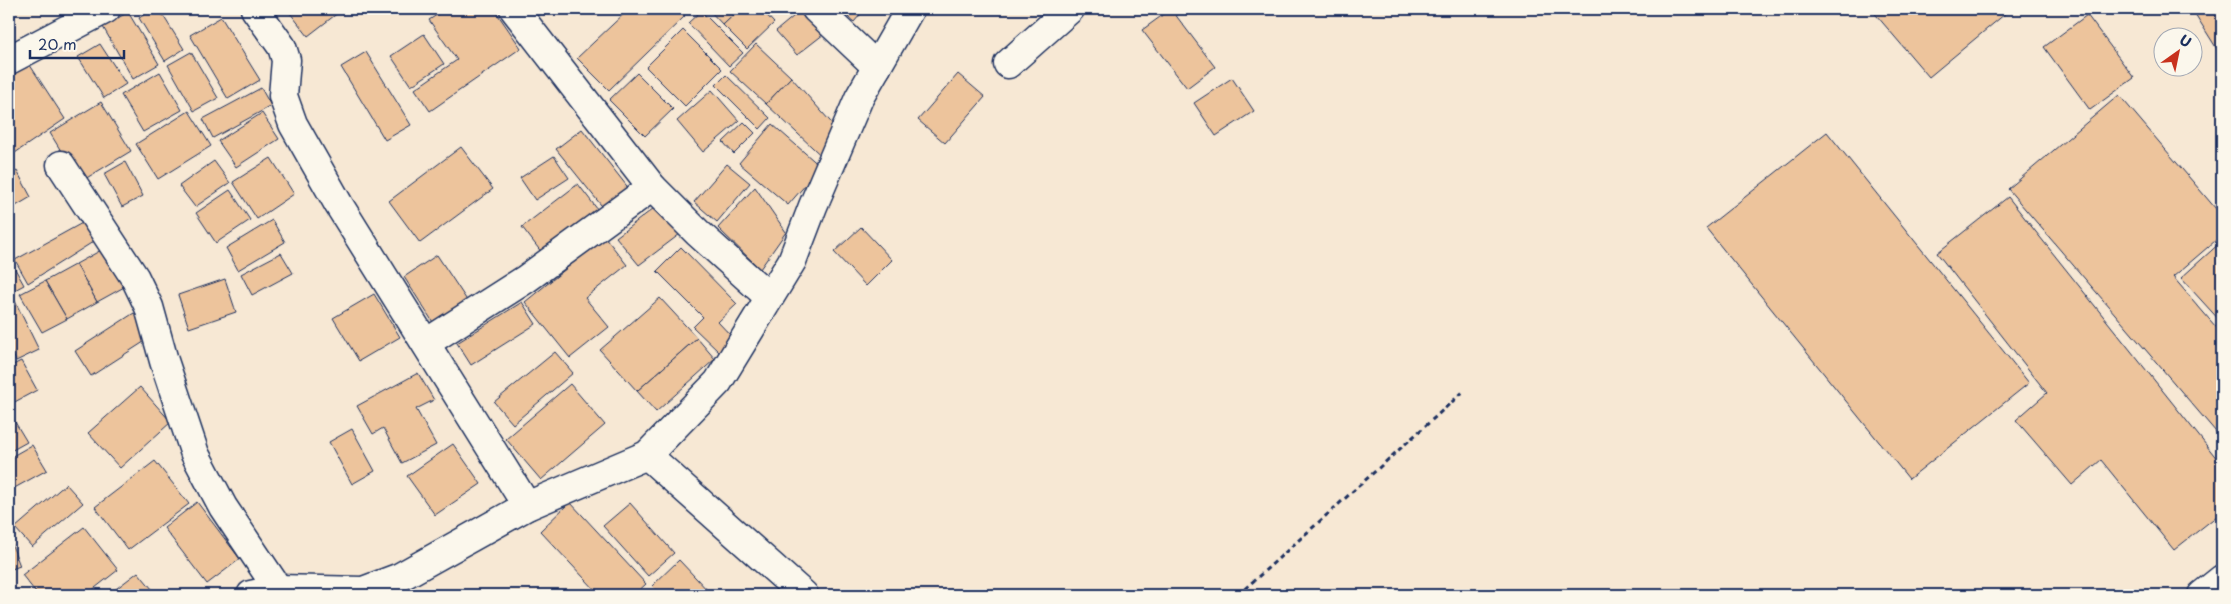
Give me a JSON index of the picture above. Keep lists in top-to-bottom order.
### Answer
{
  "scale_bar": "20 m",
  "north": "top right"
}
